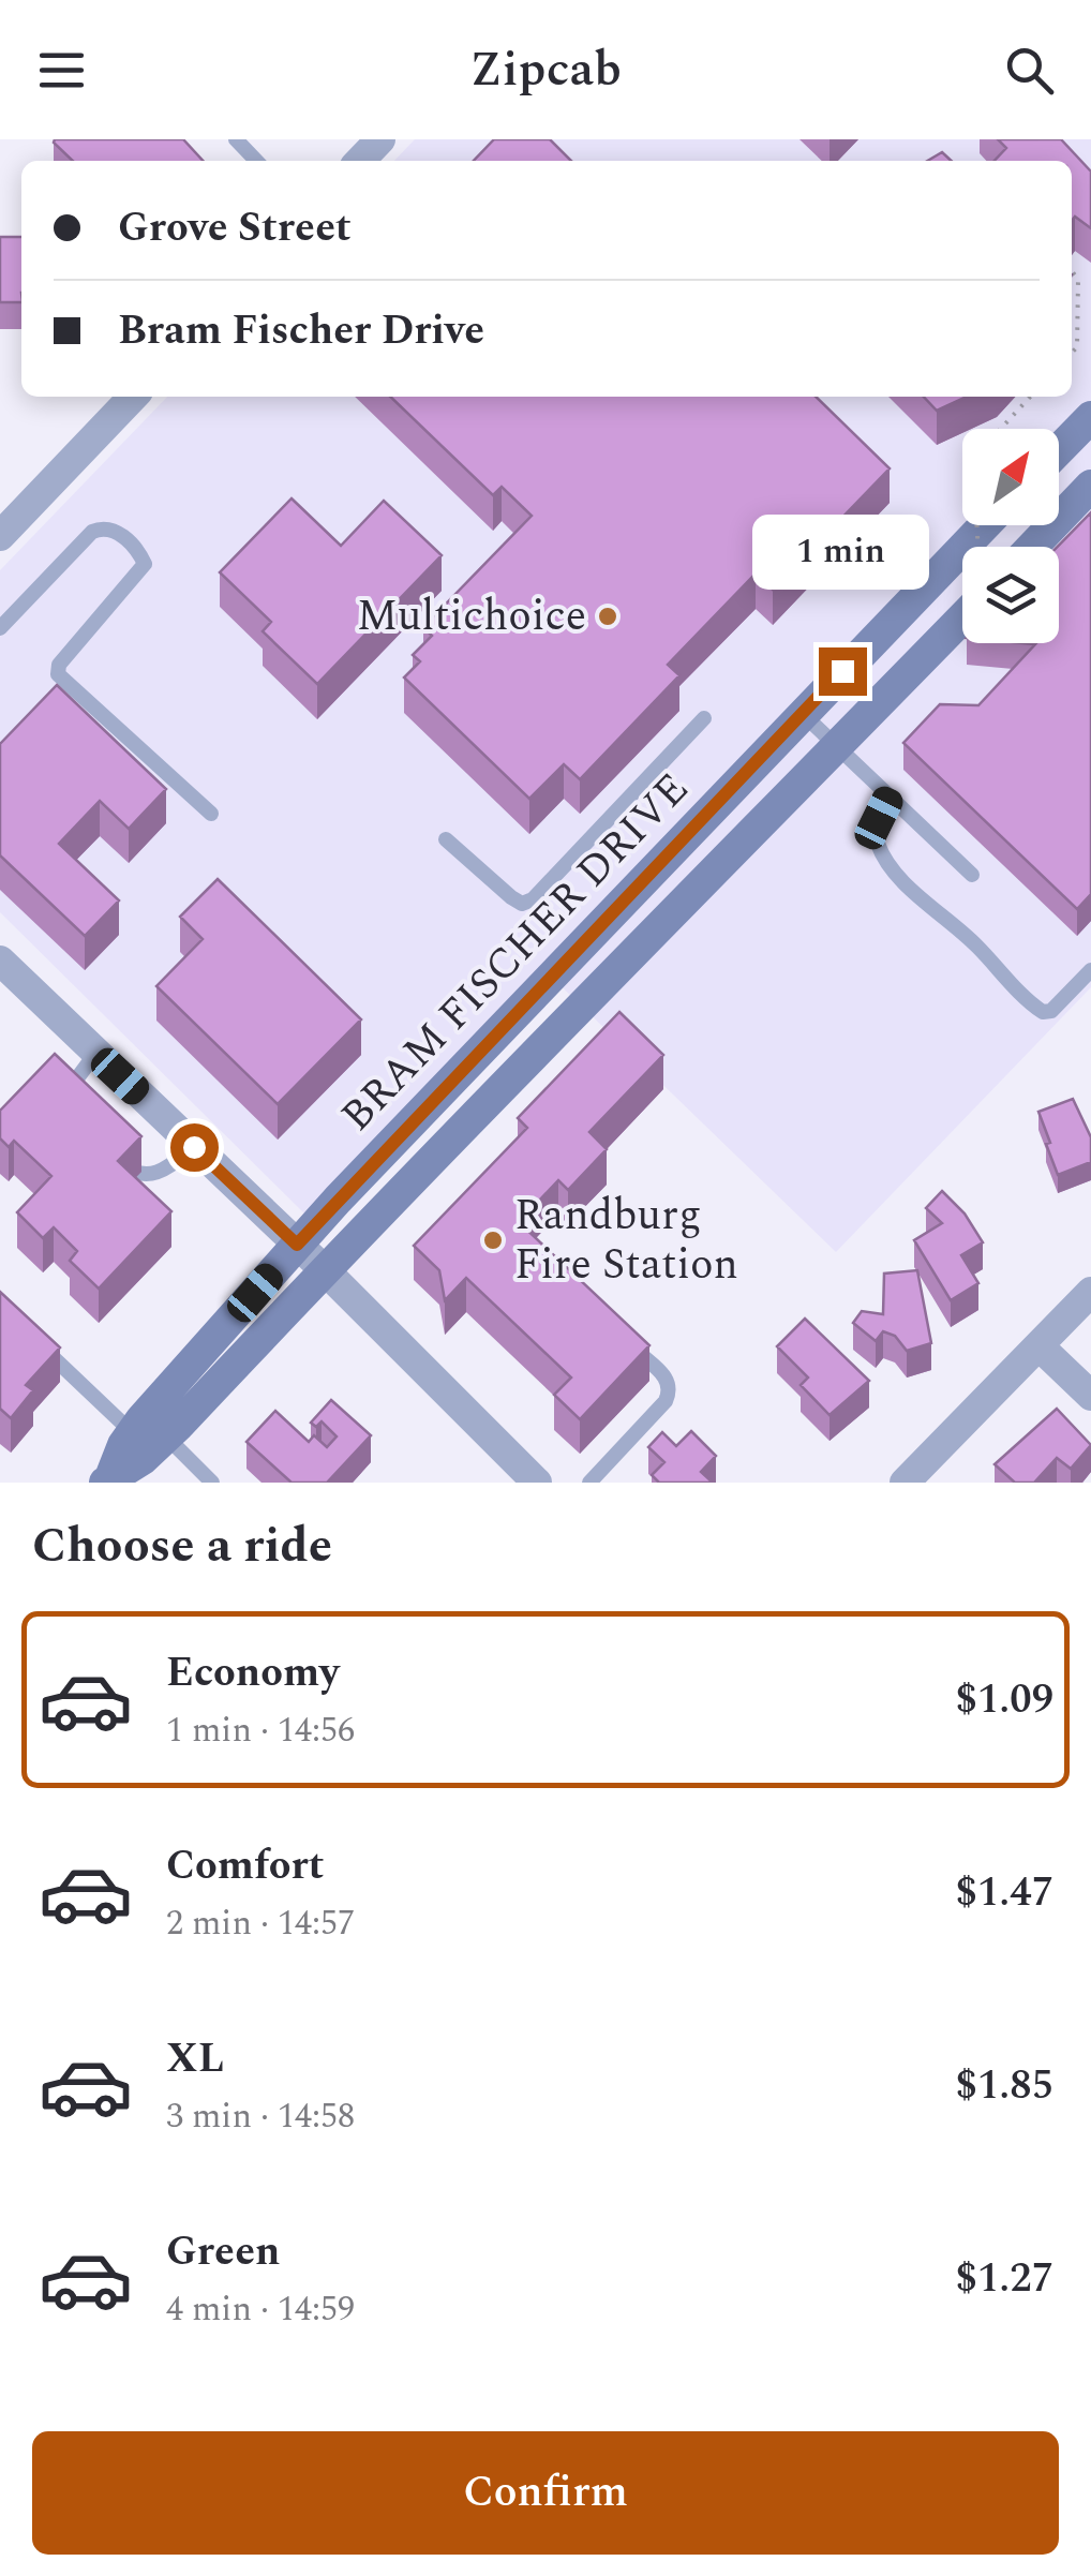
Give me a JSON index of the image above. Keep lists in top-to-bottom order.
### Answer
{
  "streets": {
    "main road": ["BRAM FISCHER DRIVE"]
  },
  "places": ["Multichoice", "Randburg Fire Station"],
  "north": "top right",
  "page": {
    "header": "Zipcab",
    "banner": ["Grove Street", "Bram Fischer Drive"],
    "bubble": "1 min",
    "heading": "Choose a ride",
    "list": [
      {
        "name": "Economy",
        "note": "1 min · 14:56",
        "value": "$1.09"
      },
      {
        "name": "Comfort",
        "note": "2 min · 14:57",
        "value": "$1.47"
      },
      {
        "name": "XL",
        "note": "3 min · 14:58",
        "value": "$1.85"
      },
      {
        "name": "Green",
        "note": "4 min · 14:59",
        "value": "$1.27"
      }
    ],
    "buttons": "Confirm"
  }
}
